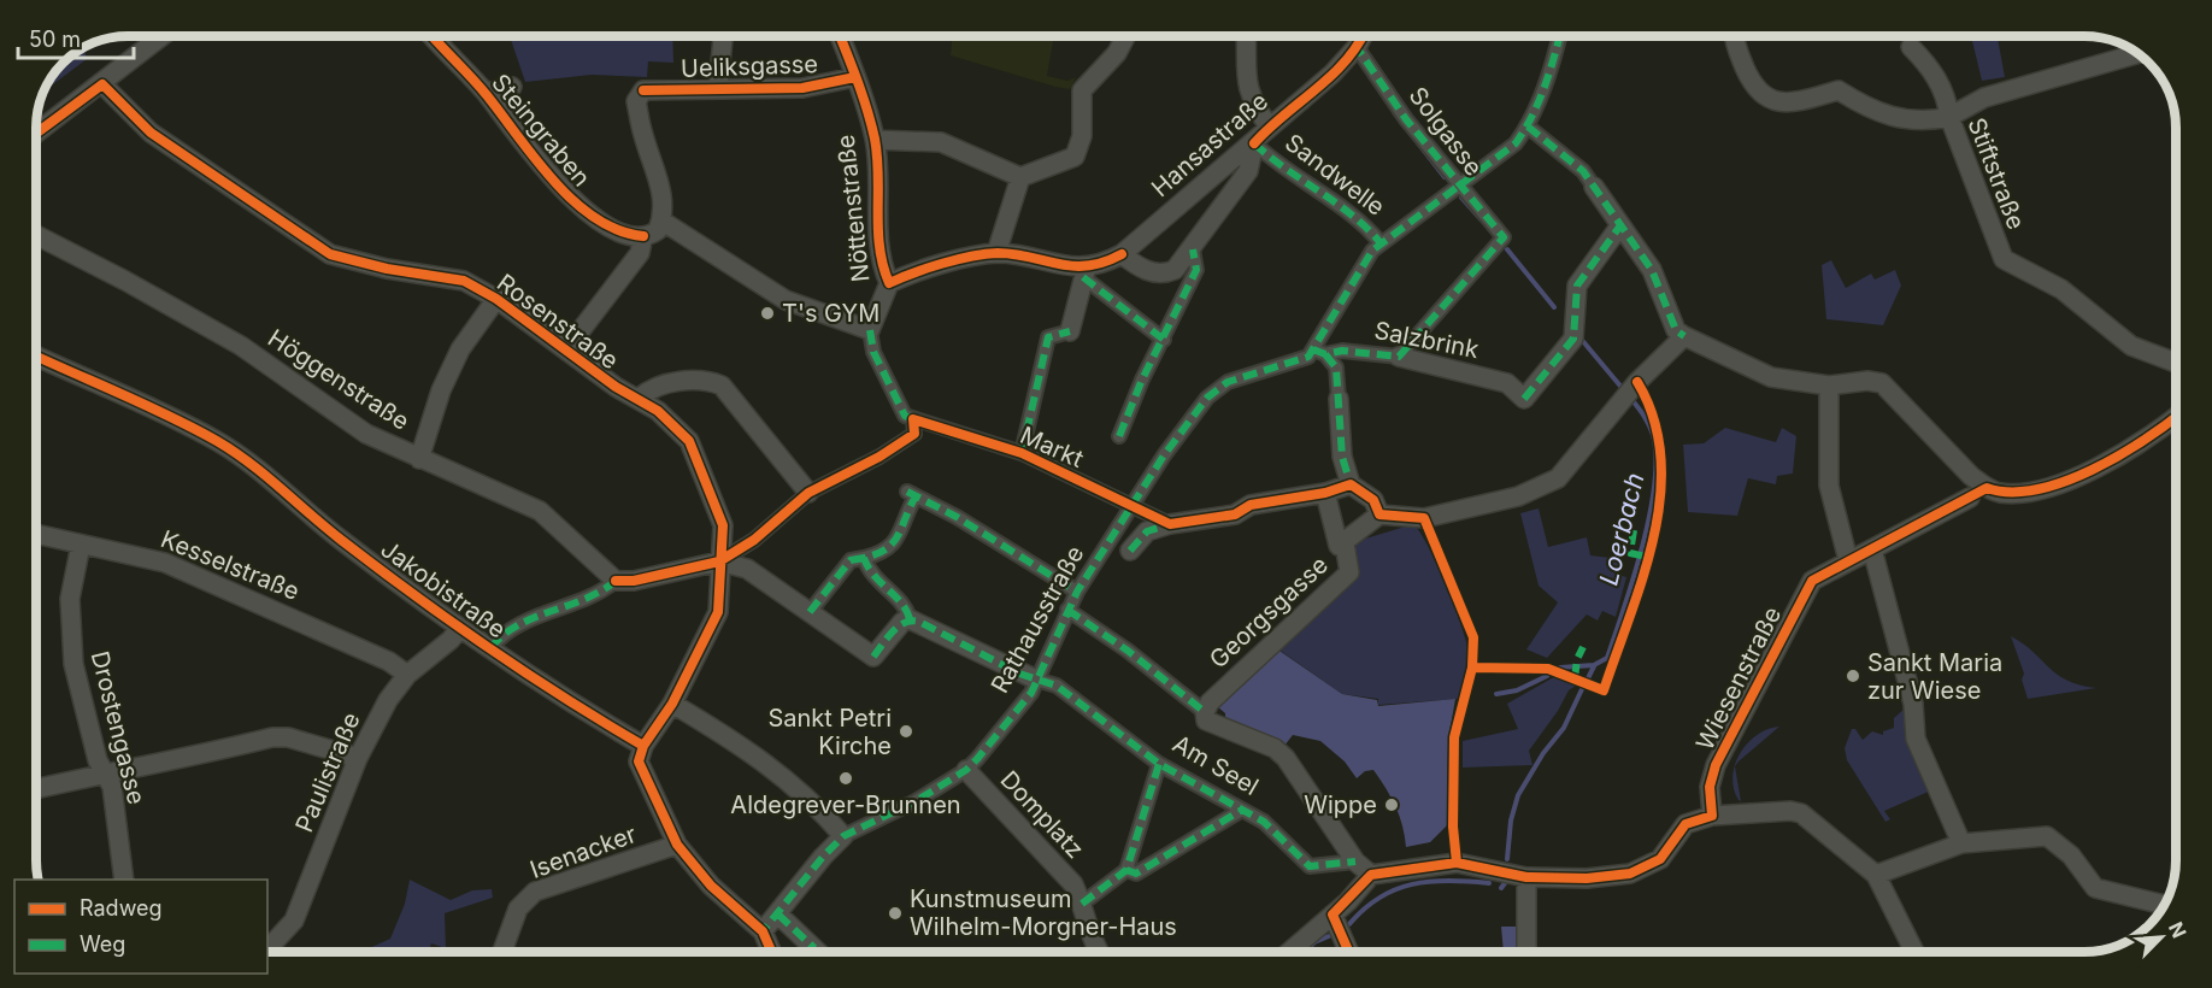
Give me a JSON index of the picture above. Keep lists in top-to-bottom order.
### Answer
{
  "streets": {
    "street": [
      "Ueliksgasse",
      "Steingraben",
      "Solgasse",
      "Hansastraße",
      "Stiftstraße",
      "Sandwelle",
      "Nöttenstraße",
      "Rosenstraße",
      "Salzbrink",
      "Höggenstraße",
      "Markt",
      "Kesselstraße",
      "Jakobistraße",
      "Georgsgasse",
      "Rathausstraße",
      "Wiesenstraße",
      "Drostengasse",
      "Am Seel",
      "Paulistraße",
      "Domplatz",
      "Isenacker"
    ]
  },
  "crossings": [
    ["Ueliksgasse", "Nöttenstraße"],
    ["Solgasse", "Hansastraße"],
    ["Solgasse", "Salzbrink"],
    ["Hansastraße", "Sandwelle"],
    ["Rosenstraße", "Jakobistraße"],
    ["Markt", "Rathausstraße"],
    ["Kesselstraße", "Drostengasse"],
    ["Kesselstraße", "Paulistraße"],
    ["Jakobistraße", "Paulistraße"],
    ["Rathausstraße", "Am Seel"],
    ["Rathausstraße", "Domplatz"]
  ],
  "water": ["Loerbach"],
  "places": [
    "T's GYM",
    "Sankt Maria zur Wiese",
    "Sankt Petri Kirche",
    "Aldegrever-Brunnen",
    "Wippe",
    "Kunstmuseum Wilhelm-Morgner-Haus"
  ],
  "legend": ["Radweg", "Weg"],
  "scale_bar": "50 m",
  "north": "top right"
}
